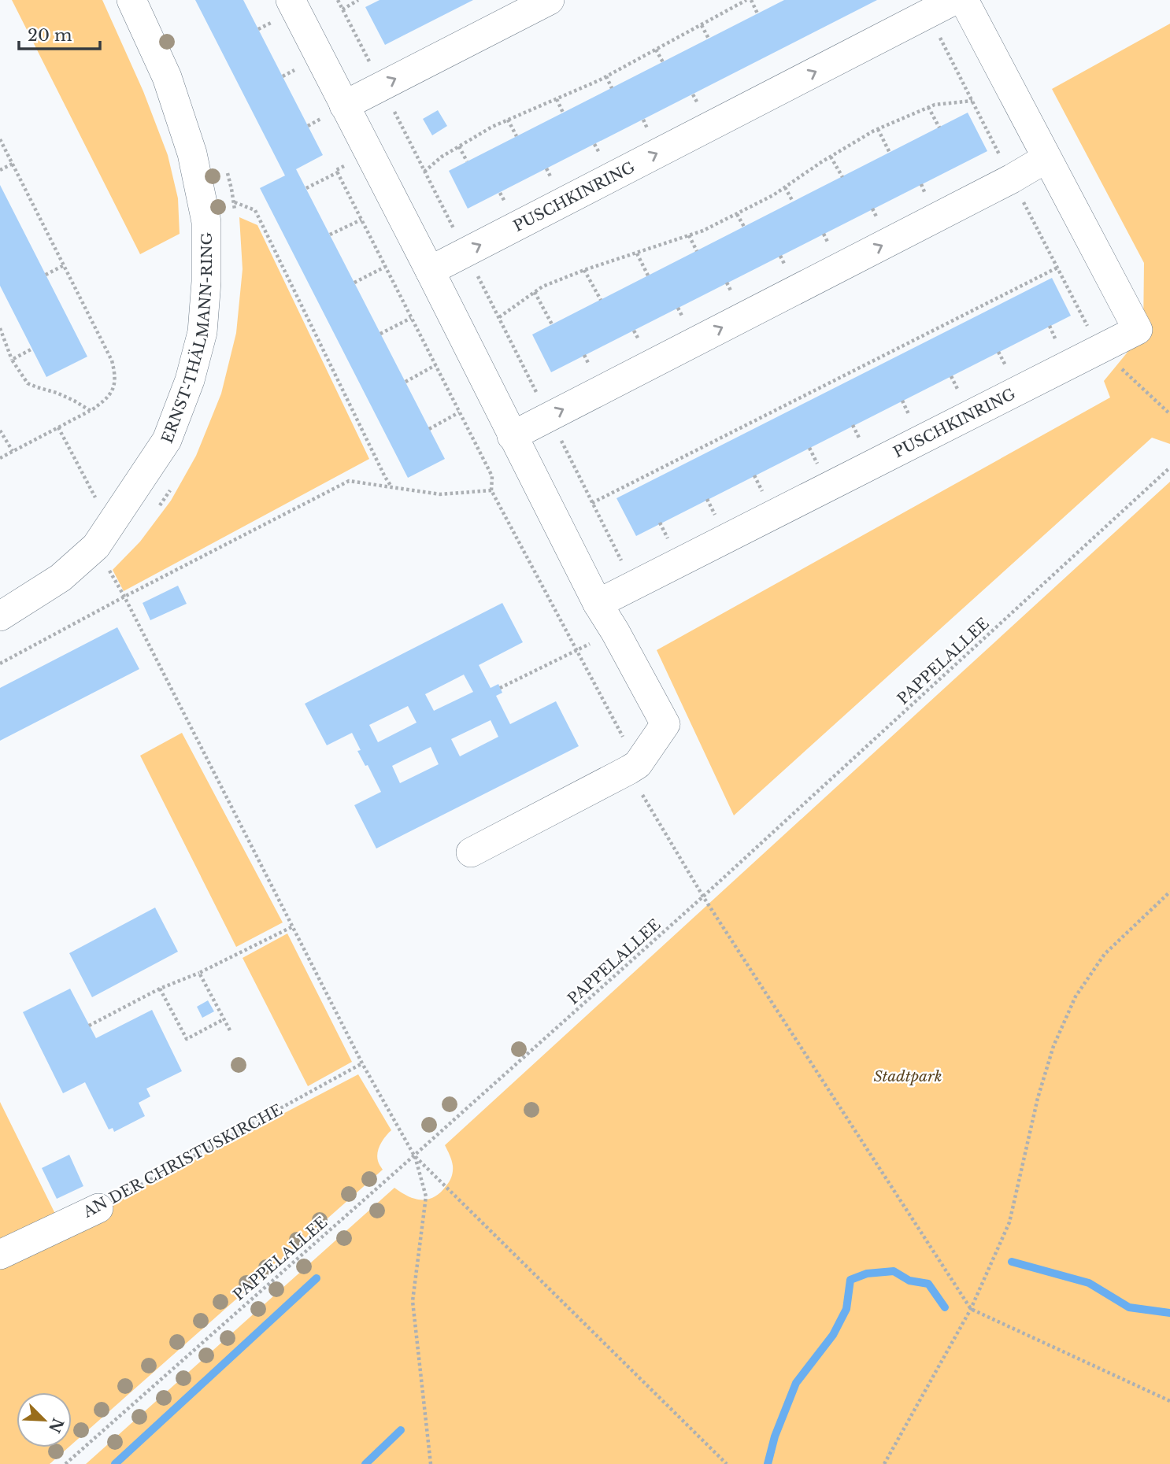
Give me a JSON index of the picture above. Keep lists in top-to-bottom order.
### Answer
{
  "streets": {
    "street": ["PUSCHKINRING", "ERNST-THÄLMANN-RING", "AN DER CHRISTUSKIRCHE"],
    "path": ["PAPPELALLEE"]
  },
  "parks": ["Stadtpark"],
  "scale_bar": "20 m",
  "north": "bottom right"
}
